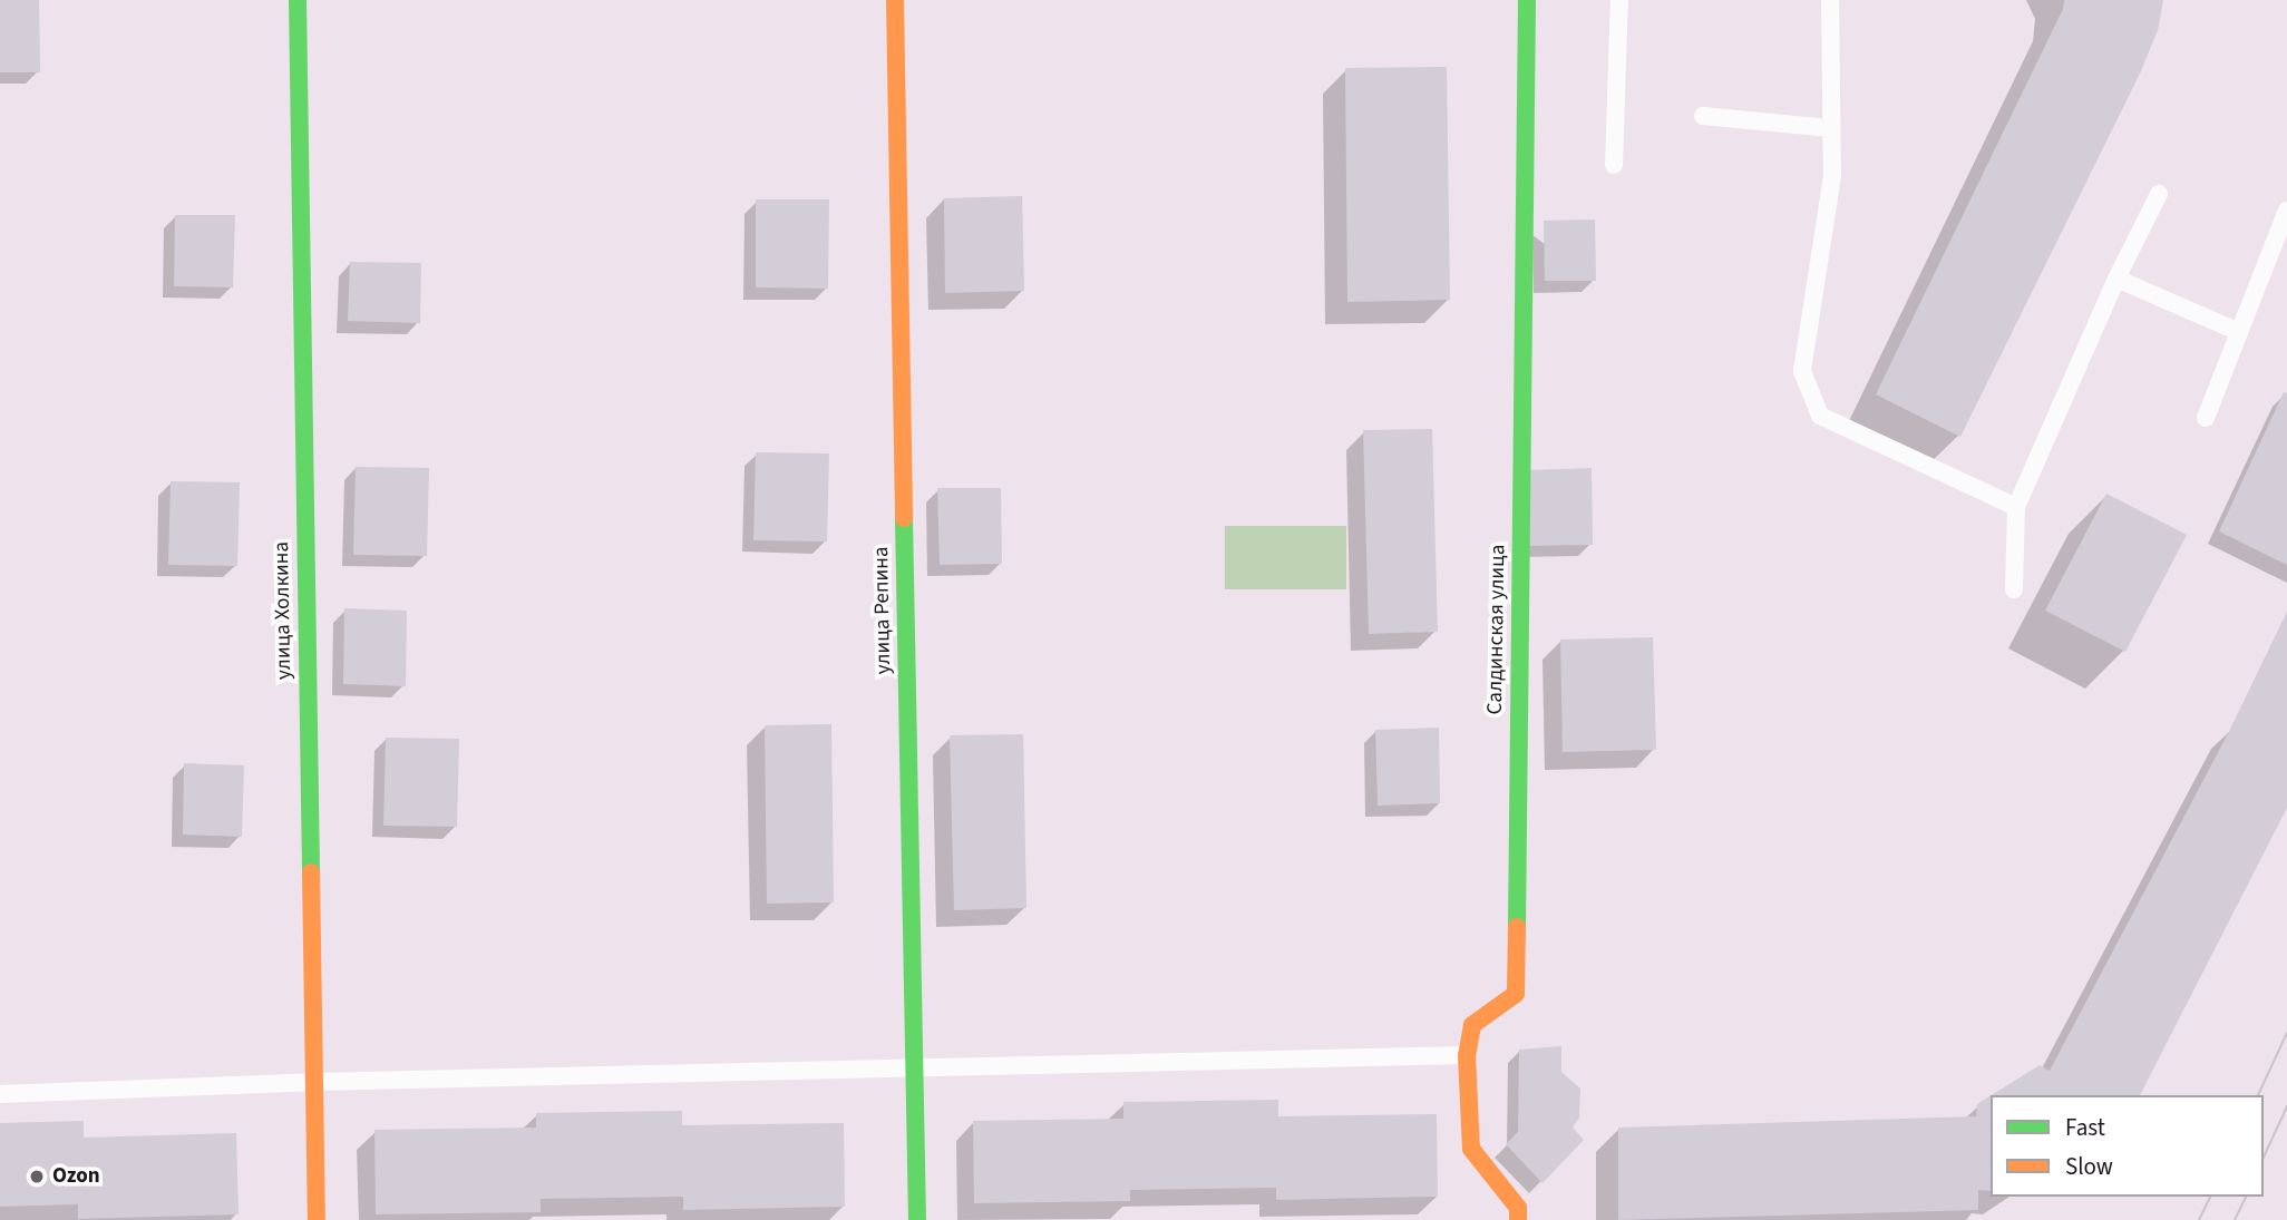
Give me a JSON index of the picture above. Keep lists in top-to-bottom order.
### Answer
{
  "streets": {
    "street": ["улица Холкина", "улица Репина", "Салдинская улица"]
  },
  "places": ["Ozon"],
  "legend": ["Fast", "Slow"]
}
